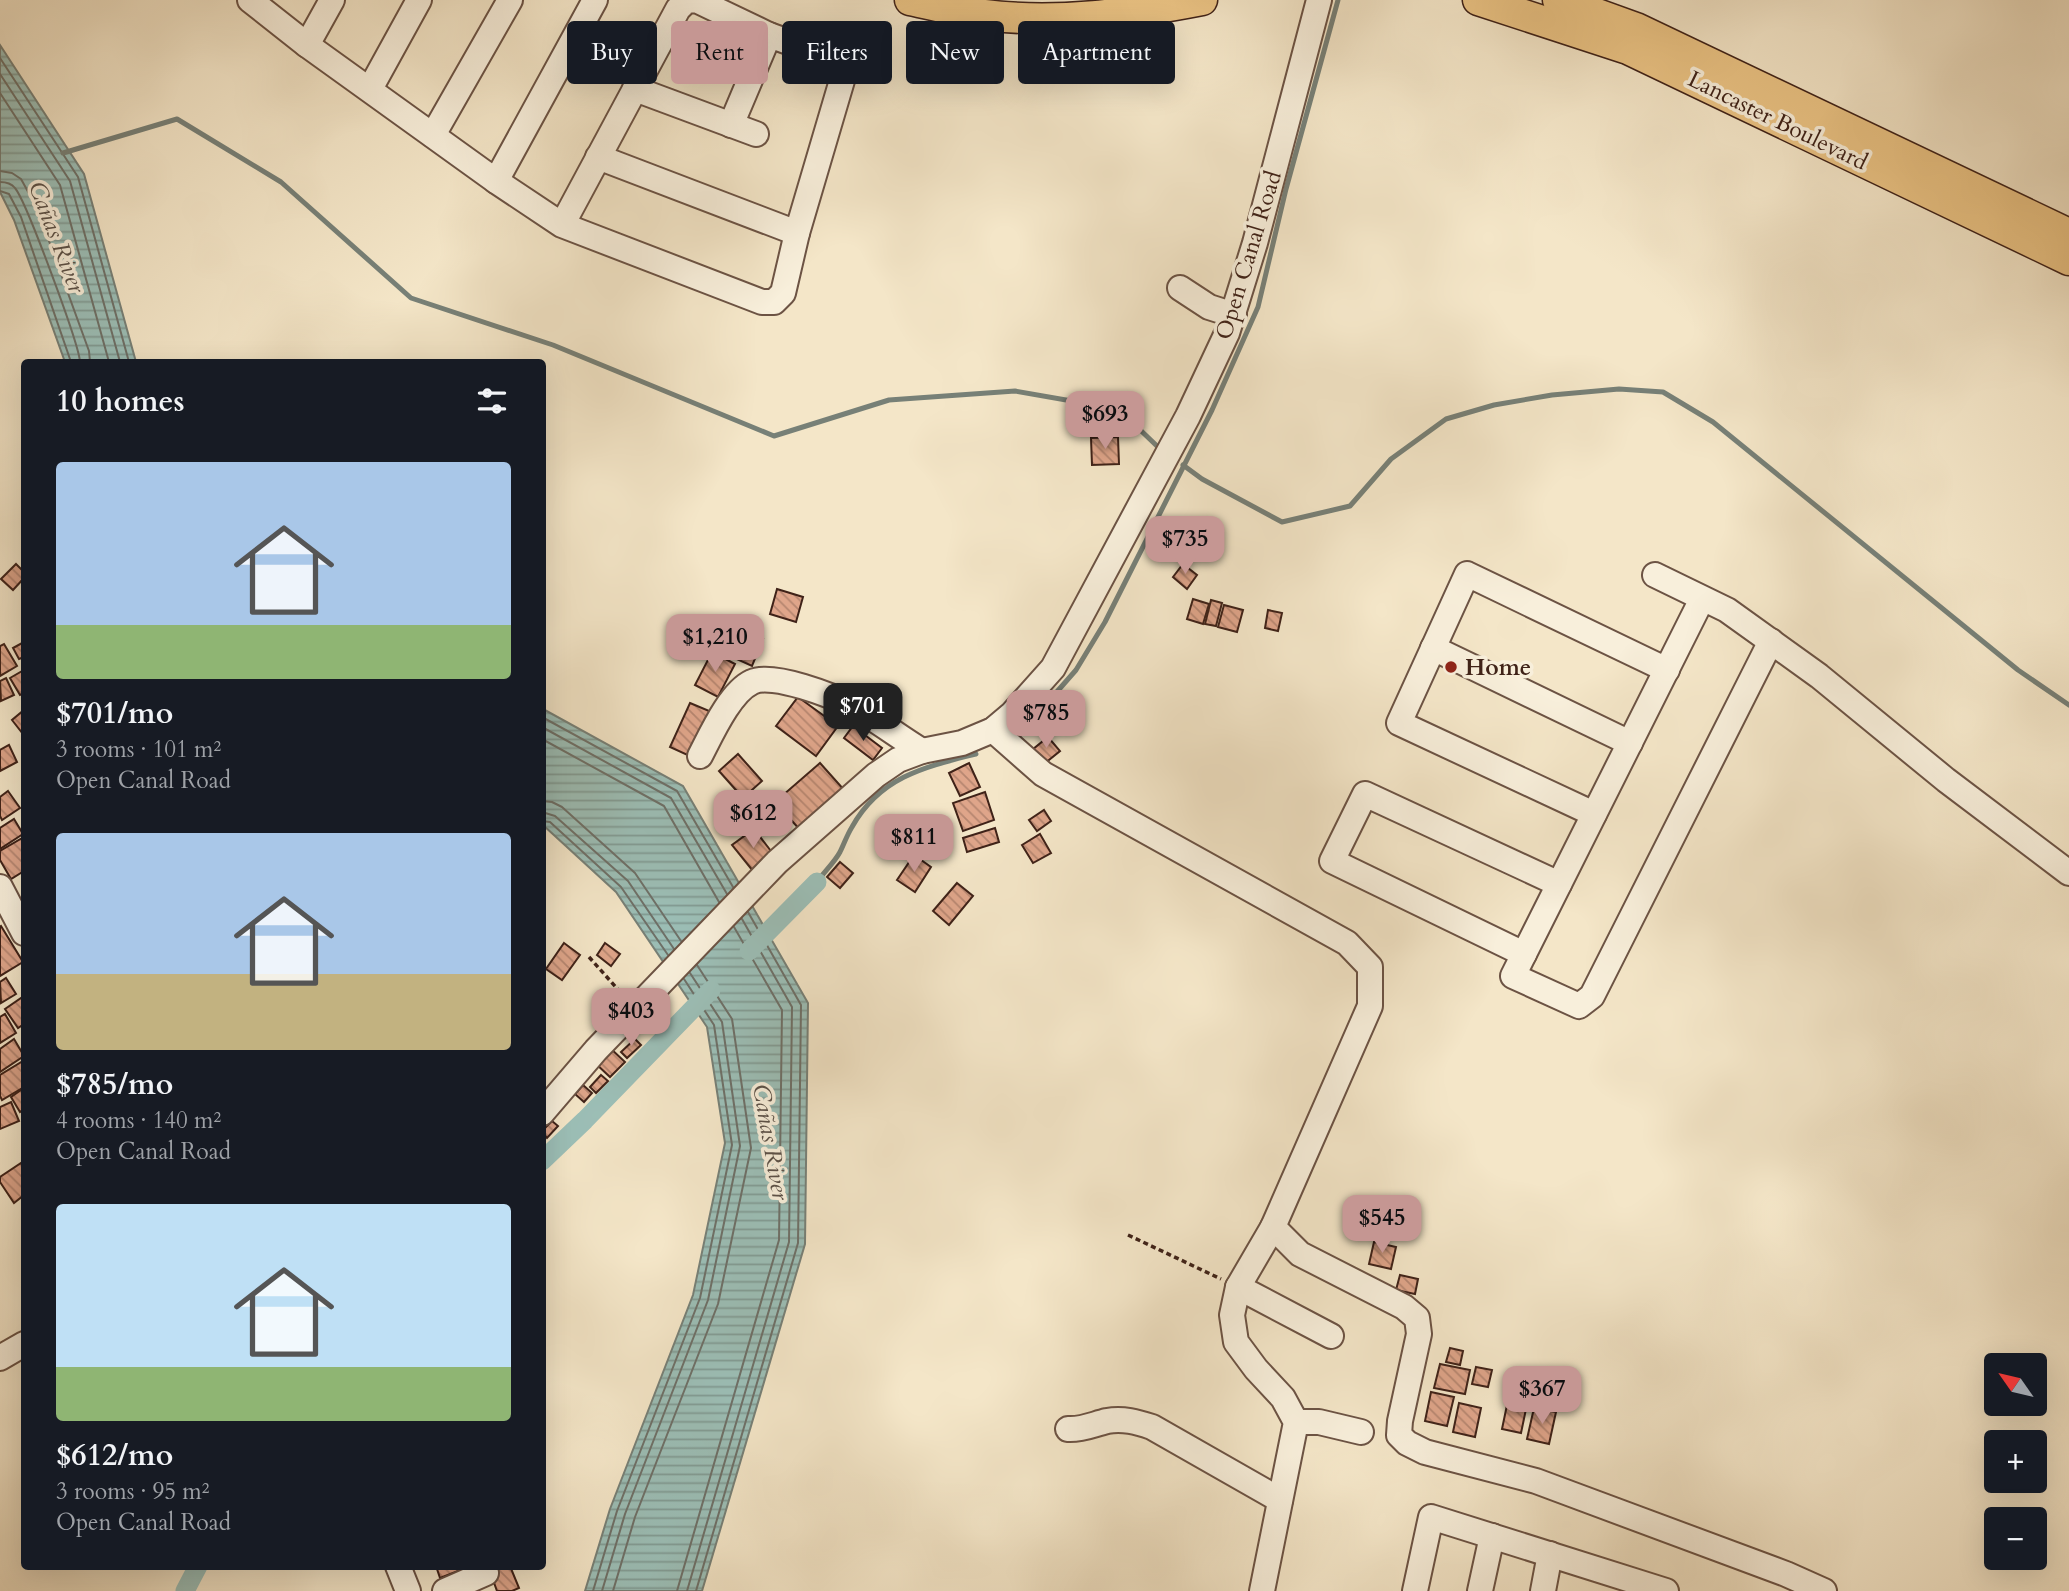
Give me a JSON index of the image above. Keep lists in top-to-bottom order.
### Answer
{
  "streets": {
    "main road": ["Lancaster Boulevard"],
    "street": ["Open Canal Road"]
  },
  "water": ["Cañas River"],
  "places": ["Home"],
  "north": "top left",
  "page": {
    "chip": [
      "Buy",
      "Rent",
      "Filters",
      "New",
      "Apartment"
    ],
    "heading": "10 homes",
    "price": [
      "$693",
      "$735",
      "$1,210",
      "$701",
      "$785",
      "$612",
      "$811",
      "$403",
      "$545",
      "$367"
    ],
    "list": [
      {
        "name": "$701/mo",
        "note": "3 rooms · 101 m² · Open Canal Road"
      },
      {
        "name": "$785/mo",
        "note": "4 rooms · 140 m² · Open Canal Road"
      },
      {
        "name": "$612/mo",
        "note": "3 rooms · 95 m² · Open Canal Road"
      }
    ],
    "map_buttons": ["+", "−"]
  }
}
